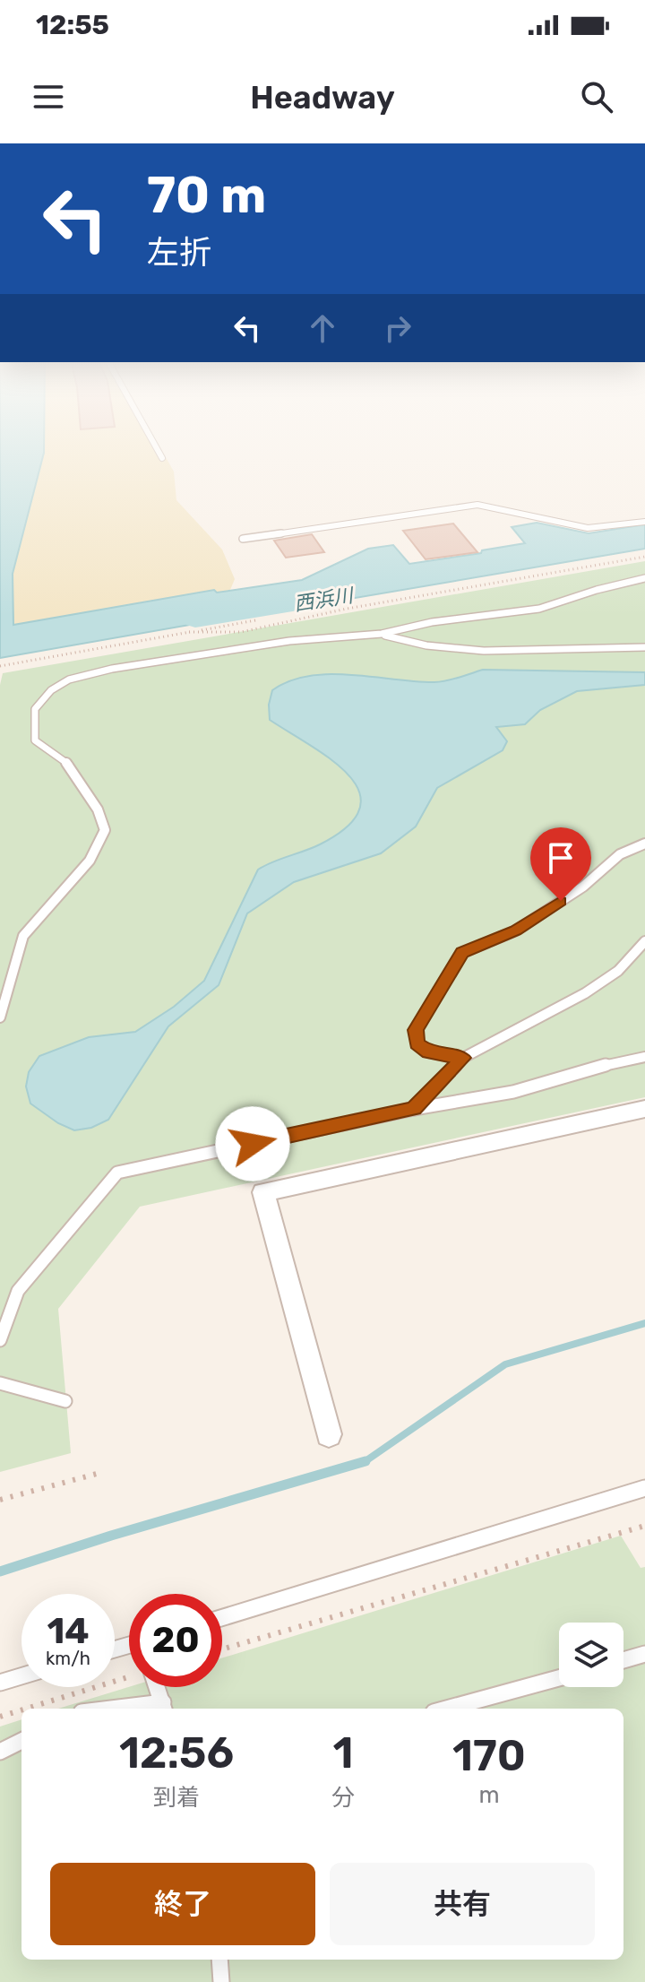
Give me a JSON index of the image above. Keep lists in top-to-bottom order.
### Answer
{
  "water": ["西浜川"],
  "page": {
    "status": "12:55",
    "header": "Headway",
    "turn": ["70 m", "左折"],
    "speed": "14 km/h",
    "limit": "20",
    "eta": [
      "12:56",
      "到着",
      "1",
      "分",
      "170",
      "m"
    ],
    "buttons": ["終了", "共有"]
  }
}
